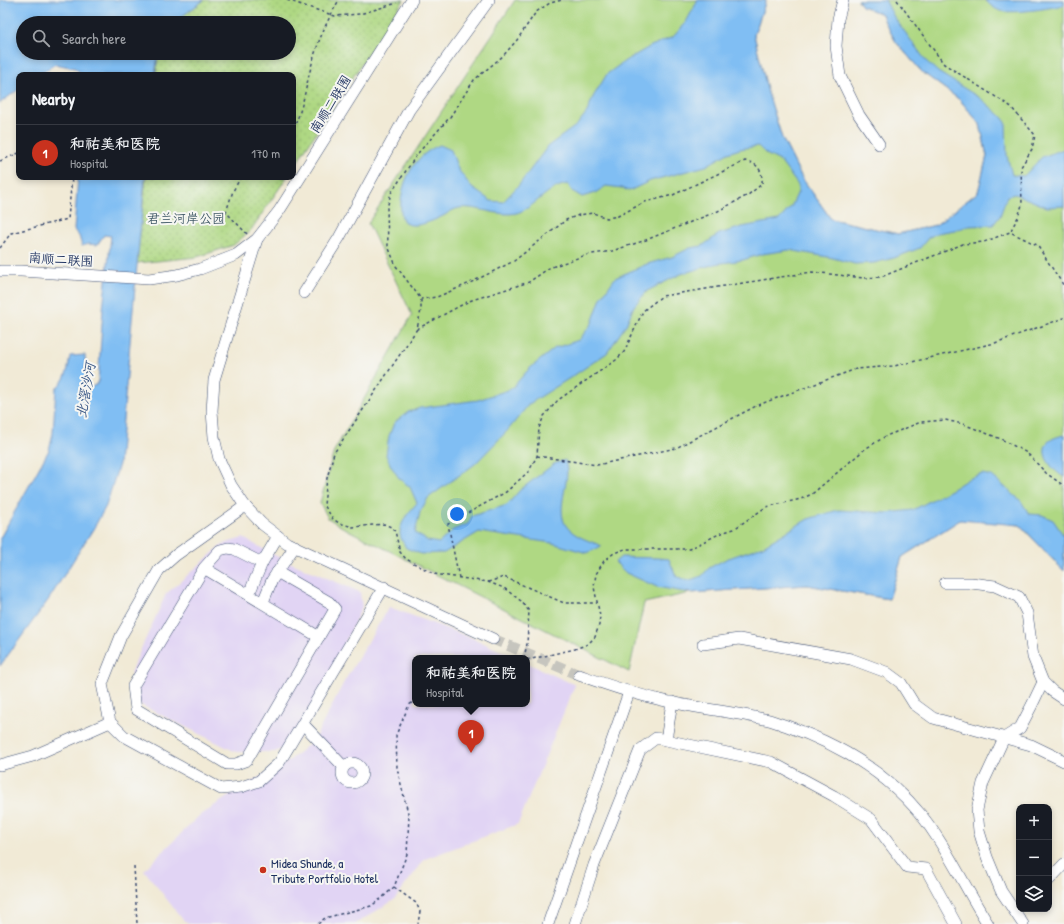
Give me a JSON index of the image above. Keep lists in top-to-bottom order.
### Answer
{
  "streets": {
    "street": ["南顺二联围"]
  },
  "water": ["北滘沙河"],
  "parks": ["君兰河岸公园"],
  "places": ["Midea Shunde, a Tribute Portfolio Hotel"],
  "page": {
    "search": "Search here",
    "heading": "Nearby",
    "list": [
      {
        "mark": "1",
        "name": "和祐美和医院",
        "note": "Hospital",
        "value": "170 m"
      }
    ],
    "popup": ["和祐美和医院", "Hospital"],
    "pins": "1",
    "map_buttons": ["+", "−"]
  }
}
